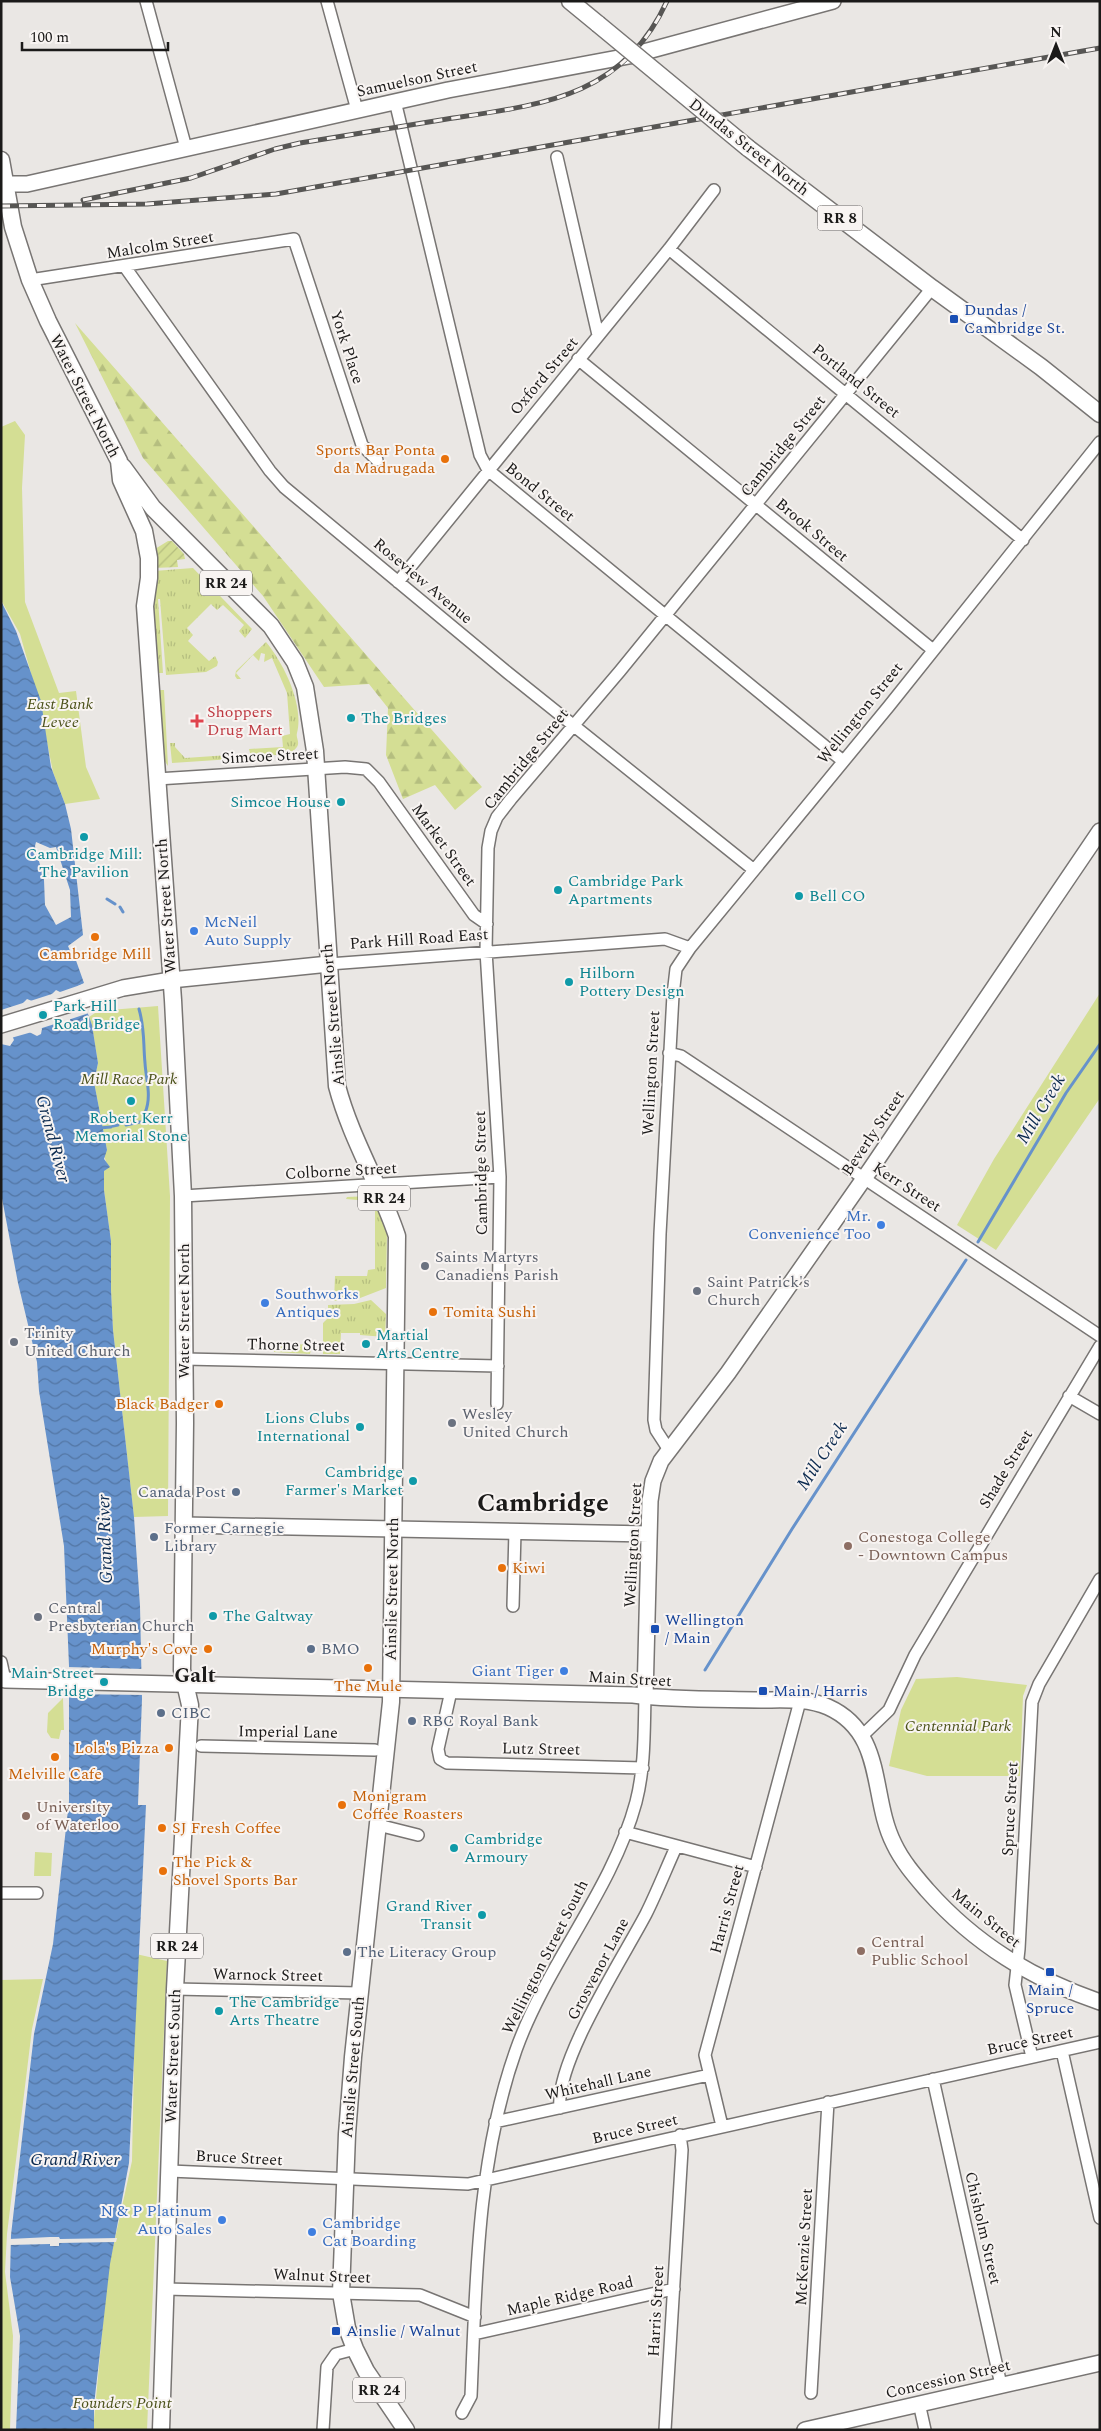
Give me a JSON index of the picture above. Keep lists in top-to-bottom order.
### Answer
{
  "streets": {
    "main road": [
      "Dundas Street North",
      "RR 8",
      "Water Street North",
      "RR 24",
      "Ainslie Street North",
      "Water Street South",
      "Ainslie Street South"
    ],
    "street": [
      "Samuelson Street",
      "Malcolm Street",
      "York Place",
      "Oxford Street",
      "Portland Street",
      "Cambridge Street",
      "Bond Street",
      "Brook Street",
      "Roseview Avenue",
      "Wellington Street",
      "Simcoe Street",
      "Market Street",
      "Park Hill Road East",
      "Beverly Street",
      "Colborne Street",
      "Kerr Street",
      "Thorne Street",
      "Shade Street",
      "Main Street",
      "Imperial Lane",
      "Lutz Street",
      "Spruce Street",
      "Harris Street",
      "Wellington Street South",
      "Grosvenor Lane",
      "Warnock Street",
      "Bruce Street",
      "Whitehall Lane",
      "Chisholm Street",
      "McKenzie Street",
      "Walnut Street",
      "Maple Ridge Road",
      "Concession Street"
    ]
  },
  "crossings": [
    ["Samuelson Street", "Water Street North"],
    ["Samuelson Street", "Bond Street"],
    ["Dundas Street North", "Cambridge Street"],
    ["Malcolm Street", "York Place"],
    ["Malcolm Street", "Water Street North"],
    ["Malcolm Street", "Roseview Avenue"],
    ["Oxford Street", "Portland Street"],
    ["Oxford Street", "Bond Street"],
    ["Oxford Street", "Brook Street"],
    ["Oxford Street", "Roseview Avenue"],
    ["Portland Street", "Cambridge Street"],
    ["Portland Street", "Wellington Street"],
    ["Water Street North", "Simcoe Street"],
    ["Water Street North", "Park Hill Road East"],
    ["Water Street North", "Ainslie Street North"],
    ["Water Street North", "Colborne Street"],
    ["Water Street North", "Thorne Street"],
    ["Water Street North", "Main Street"],
    ["Water Street North", "Water Street South"],
    ["Cambridge Street", "Bond Street"],
    ["Cambridge Street", "Brook Street"],
    ["Cambridge Street", "Roseview Avenue"],
    ["Cambridge Street", "Market Street"],
    ["Cambridge Street", "Park Hill Road East"],
    ["Cambridge Street", "Colborne Street"],
    ["Cambridge Street", "Thorne Street"],
    ["Bond Street", "Wellington Street"],
    ["Brook Street", "Wellington Street"],
    ["Roseview Avenue", "Wellington Street"],
    ["Wellington Street", "Park Hill Road East"],
    ["Wellington Street", "Beverly Street"],
    ["Wellington Street", "Kerr Street"],
    ["Wellington Street", "Main Street"],
    ["Wellington Street", "Wellington Street South"],
    ["Simcoe Street", "Market Street"],
    ["Simcoe Street", "Ainslie Street North"],
    ["Park Hill Road East", "Ainslie Street North"],
    ["Ainslie Street North", "Colborne Street"],
    ["Ainslie Street North", "Thorne Street"],
    ["Ainslie Street North", "Main Street"],
    ["Ainslie Street North", "Ainslie Street South"],
    ["Beverly Street", "Kerr Street"],
    ["Shade Street", "Main Street"],
    ["Main Street", "Lutz Street"],
    ["Main Street", "Spruce Street"],
    ["Main Street", "Harris Street"],
    ["Main Street", "Wellington Street South"],
    ["Main Street", "Water Street South"],
    ["Main Street", "Ainslie Street South"],
    ["Lutz Street", "Wellington Street South"],
    ["Spruce Street", "Bruce Street"],
    ["Harris Street", "Bruce Street"],
    ["Harris Street", "Whitehall Lane"],
    ["Harris Street", "Maple Ridge Road"],
    ["Wellington Street South", "Bruce Street"],
    ["Wellington Street South", "Whitehall Lane"],
    ["Wellington Street South", "Walnut Street"],
    ["Wellington Street South", "Maple Ridge Road"],
    ["Grosvenor Lane", "Whitehall Lane"],
    ["Warnock Street", "Water Street South"],
    ["Warnock Street", "Ainslie Street South"],
    ["Bruce Street", "Water Street South"],
    ["Bruce Street", "Ainslie Street South"],
    ["Bruce Street", "Chisholm Street"],
    ["Bruce Street", "McKenzie Street"],
    ["Water Street South", "Walnut Street"],
    ["Ainslie Street South", "Walnut Street"],
    ["Chisholm Street", "Concession Street"]
  ],
  "districts": ["Cambridge", "Galt"],
  "water": ["Mill Creek", "Grand River"],
  "parks": [
    "East Bank Levee",
    "Mill Race Park",
    "Centennial Park",
    "Founders Point"
  ],
  "places": {
    "transit": [
      "Dundas / Cambridge St.",
      "Wellington / Main",
      "Main / Harris",
      "Main / Spruce",
      "Ainslie / Walnut"
    ],
    "other": [
      "Sports Bar Ponta da Madrugada",
      "The Bridges",
      "Simcoe House",
      "Cambridge Mill: The Pavilion",
      "Cambridge Park Apartments",
      "Bell CO",
      "McNeil Auto Supply",
      "Cambridge Mill",
      "Hilborn Pottery Design",
      "Park Hill Road Bridge",
      "Robert Kerr Memorial Stone",
      "Mr. Convenience Too",
      "Saints Martyrs Canadiens Parish",
      "Saint Patrick's Church",
      "Southworks Antiques",
      "Tomita Sushi",
      "Trinity United Church",
      "Martial Arts Centre",
      "Black Badger",
      "Wesley United Church",
      "Lions Clubs International",
      "Cambridge Farmer's Market",
      "Canada Post",
      "Former Carnegie Library",
      "Conestoga College - Downtown Campus",
      "Kiwi",
      "The Galtway",
      "Central Presbyterian Church",
      "Murphy's Cove",
      "BMO",
      "The Mule",
      "Giant Tiger",
      "Main Street Bridge",
      "CIBC",
      "RBC Royal Bank",
      "Lola's Pizza",
      "Melville Cafe",
      "Monigram Coffee Roasters",
      "University of Waterloo",
      "SJ Fresh Coffee",
      "Cambridge Armoury",
      "The Pick & Shovel Sports Bar",
      "Grand River Transit",
      "Central Public School",
      "The Literacy Group",
      "The Cambridge Arts Theatre",
      "N & P Platinum Auto Sales",
      "Cambridge Cat Boarding"
    ],
    "health": ["Shoppers Drug Mart"]
  },
  "scale_bar": "100 m",
  "north": "top"
}
